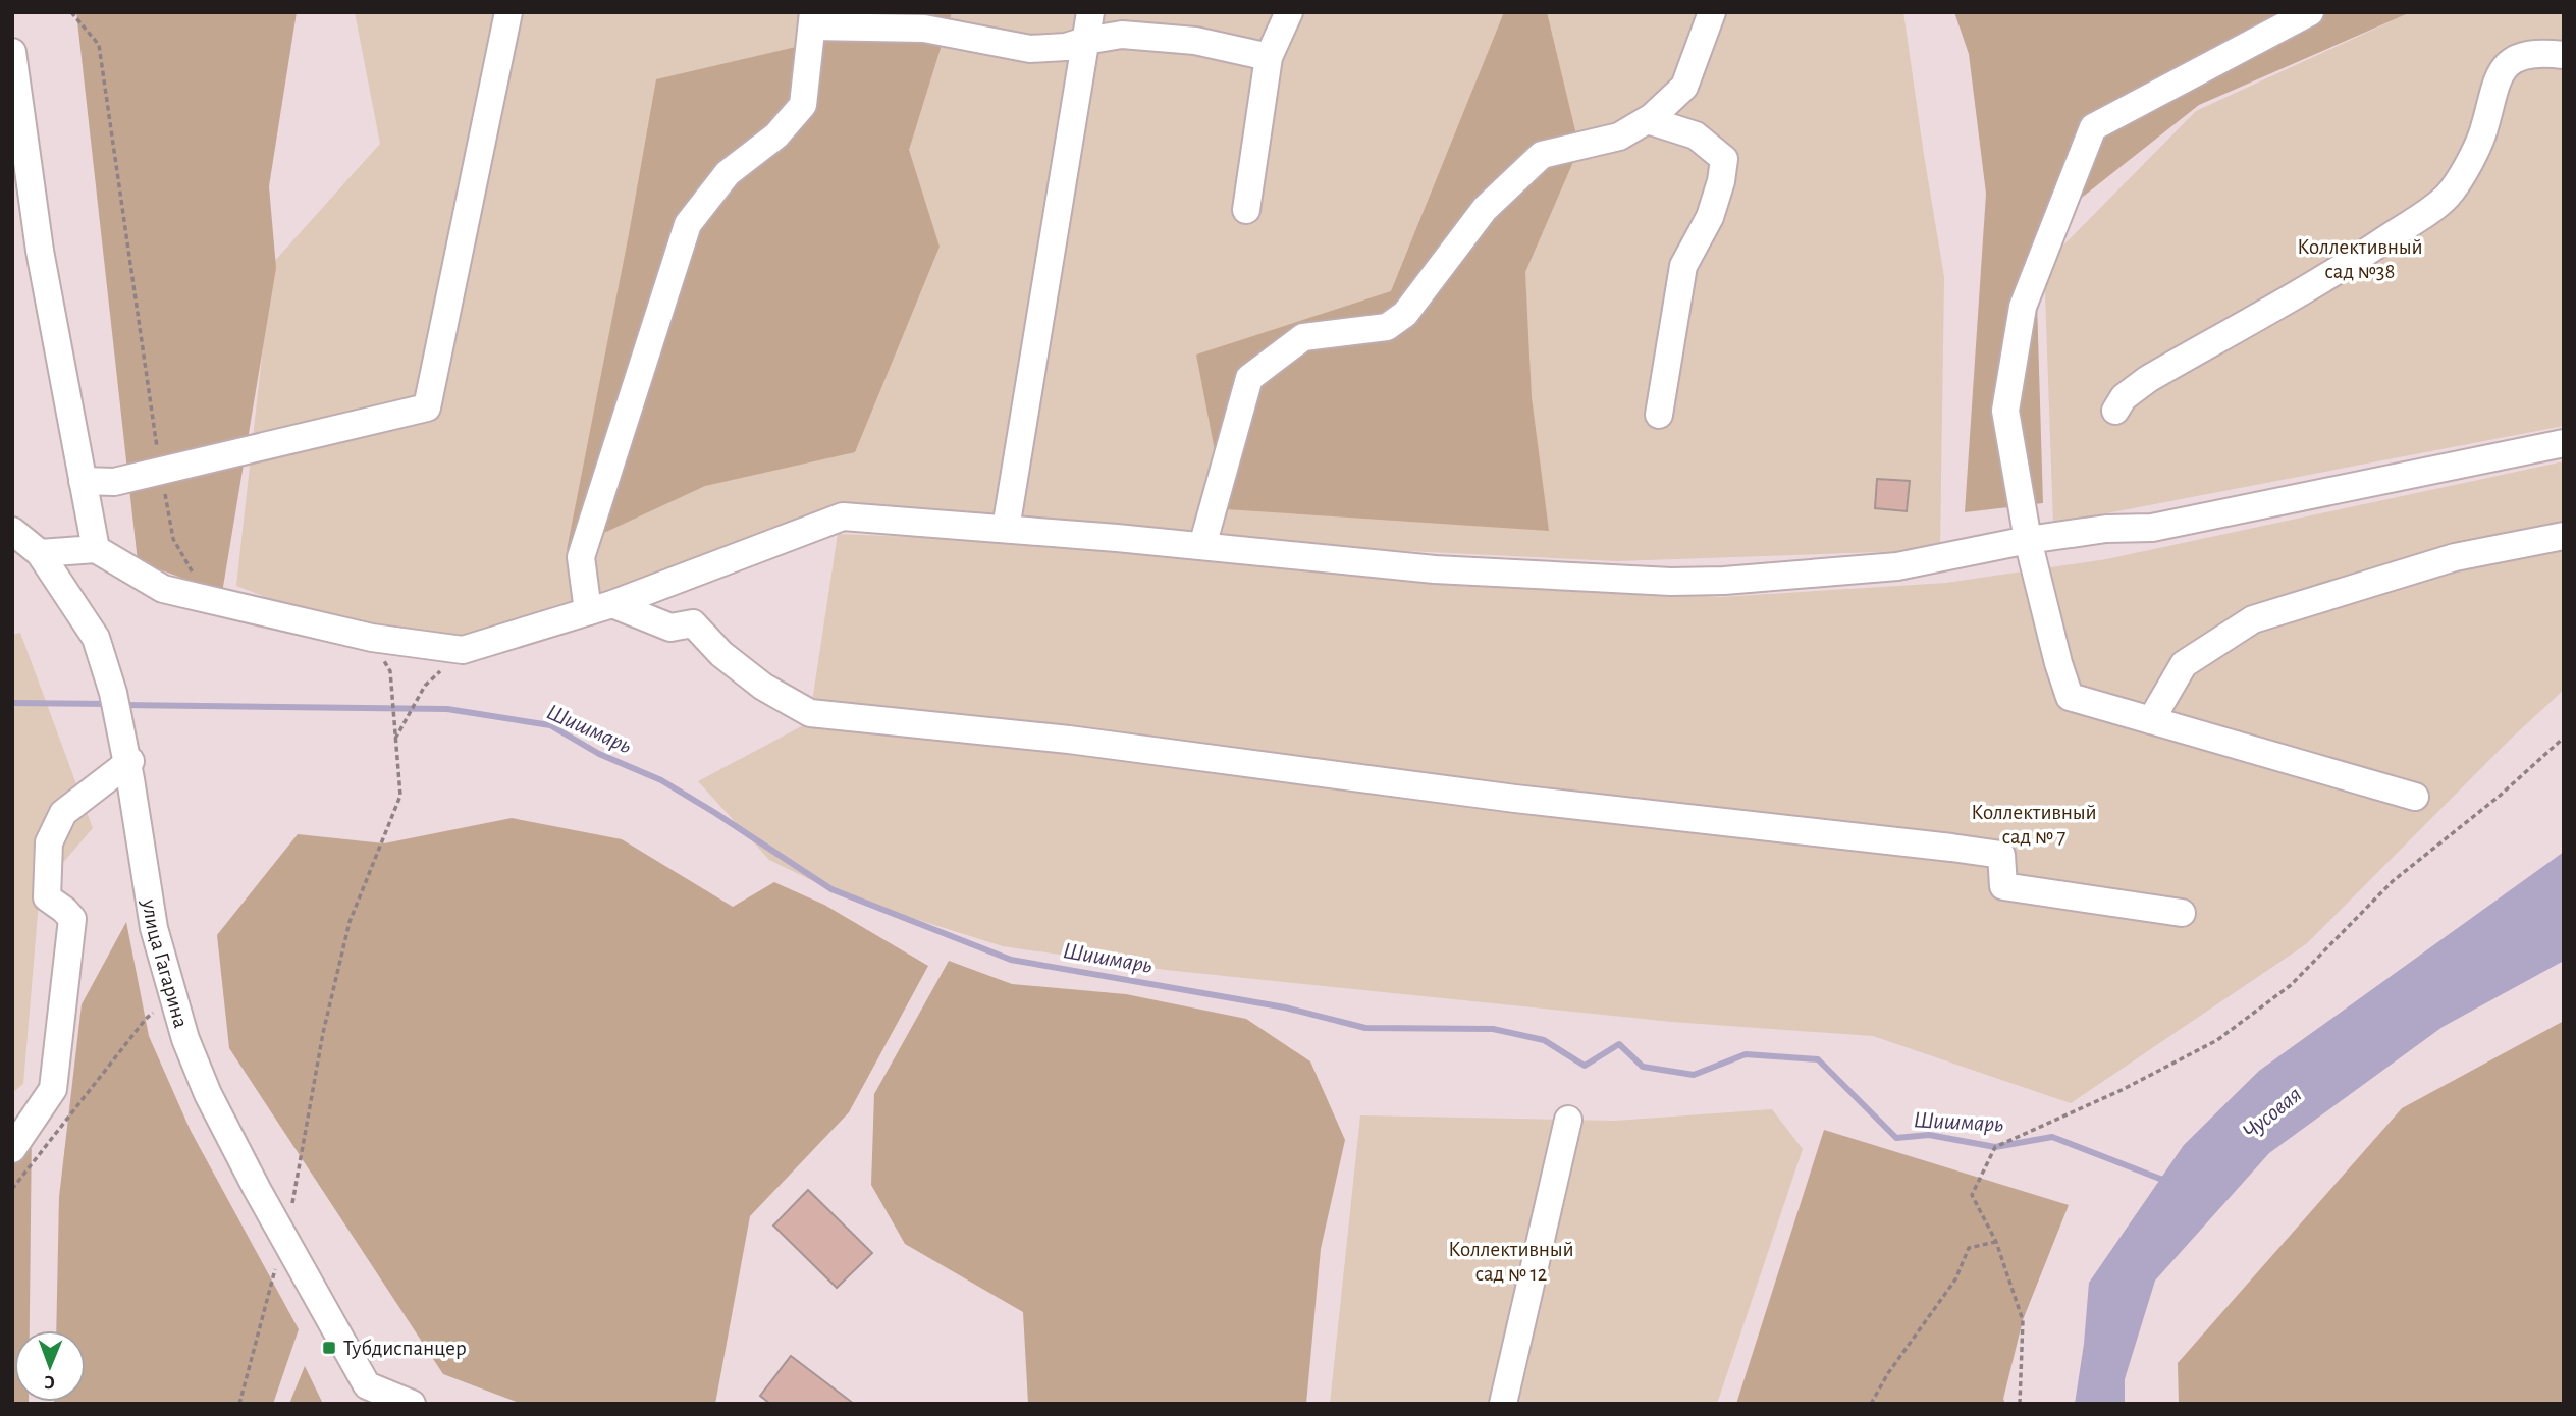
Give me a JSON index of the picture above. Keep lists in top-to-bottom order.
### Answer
{
  "streets": {
    "street": ["улица Гагарина"]
  },
  "water": ["Шишмарь", "Чусовая"],
  "parks": ["Коллективный сад №38", "Коллективный сад № 7", "Коллективный сад № 12"],
  "places": {
    "transit": ["Тубдиспанцер"]
  },
  "north": "bottom"
}
